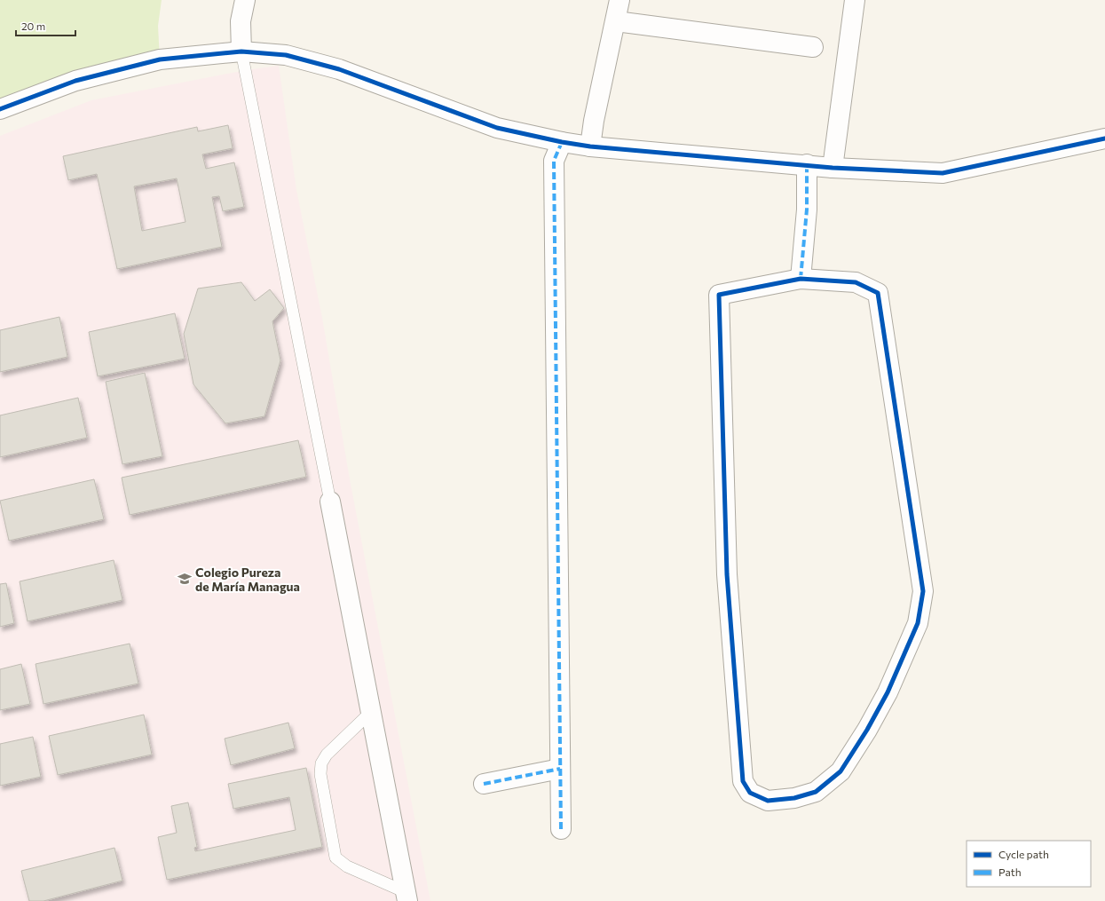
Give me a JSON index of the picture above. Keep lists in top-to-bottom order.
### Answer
{
  "places": {
    "school or university": ["Colegio Pureza de María Managua"]
  },
  "legend": ["Cycle path", "Path"],
  "scale_bar": "20 m"
}
